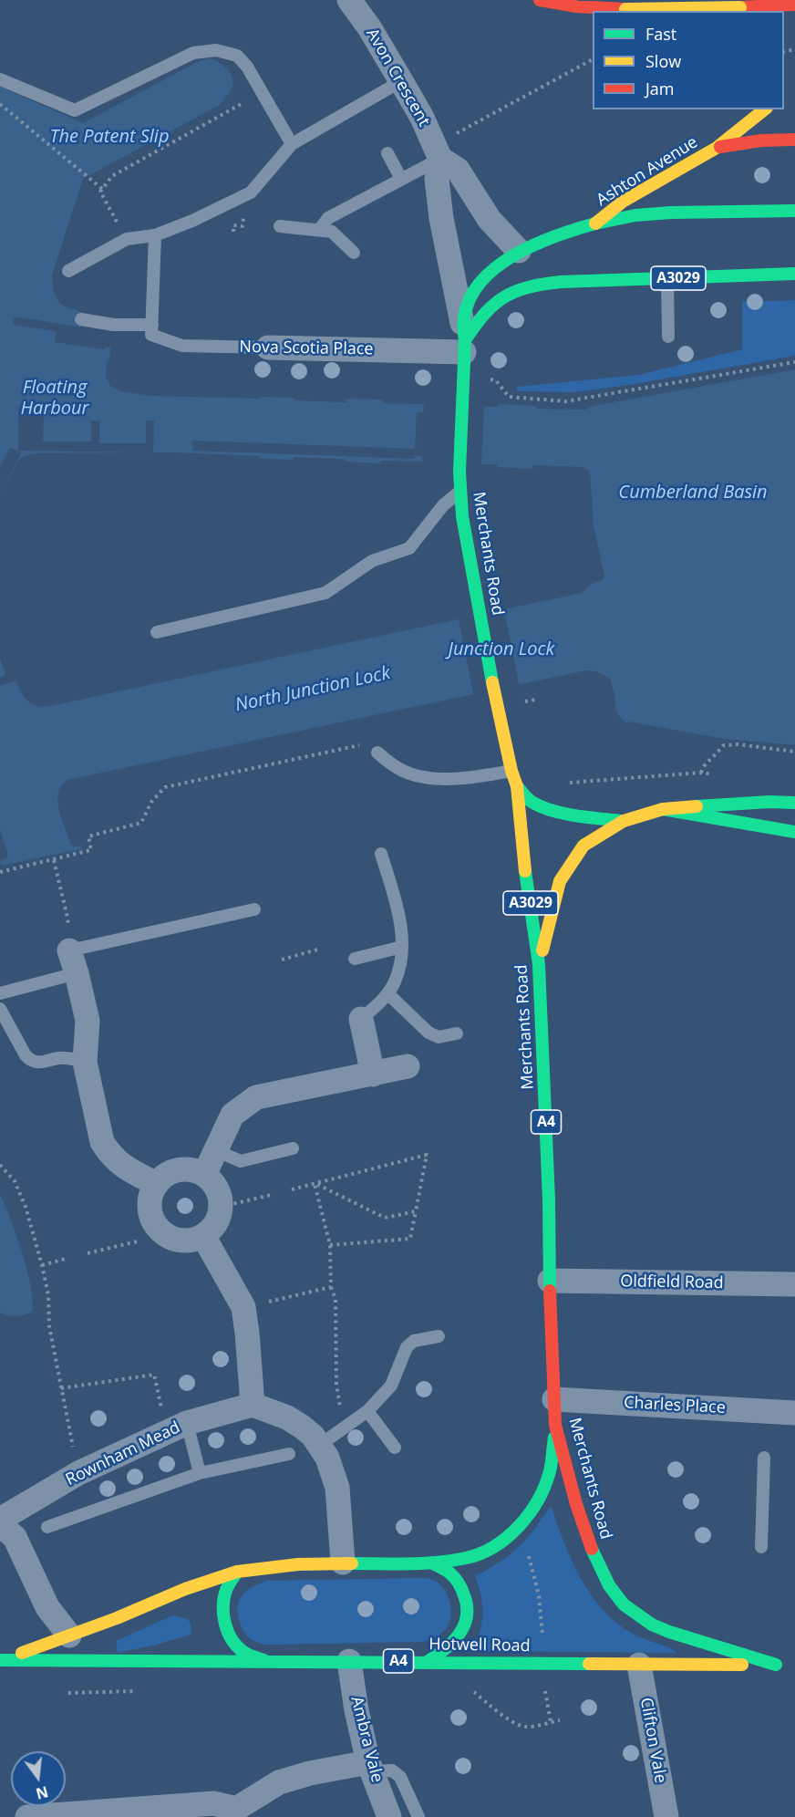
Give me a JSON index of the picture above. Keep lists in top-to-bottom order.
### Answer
{
  "streets": {
    "main road": [
      "Ashton Avenue",
      "A3029",
      "Merchants Road",
      "A4",
      "Hotwell Road"
    ],
    "street": [
      "Avon Crescent",
      "Nova Scotia Place",
      "Oldfield Road",
      "Charles Place",
      "Rownham Mead",
      "Ambra Vale",
      "Clifton Vale"
    ]
  },
  "crossings": [
    ["Avon Crescent", "A3029"],
    ["Ashton Avenue", "A3029"],
    ["A3029", "Nova Scotia Place"],
    ["A3029", "Merchants Road"],
    ["Nova Scotia Place", "Merchants Road"],
    ["Merchants Road", "A4"],
    ["Merchants Road", "Oldfield Road"],
    ["Merchants Road", "Charles Place"],
    ["Merchants Road", "Hotwell Road"],
    ["A4", "Hotwell Road"],
    ["Hotwell Road", "Ambra Vale"],
    ["Hotwell Road", "Clifton Vale"]
  ],
  "water": [
    "The Patent Slip",
    "Floating Harbour",
    "Cumberland Basin",
    "Junction Lock",
    "North Junction Lock"
  ],
  "legend": ["Fast", "Slow", "Jam"],
  "north": "bottom"
}
